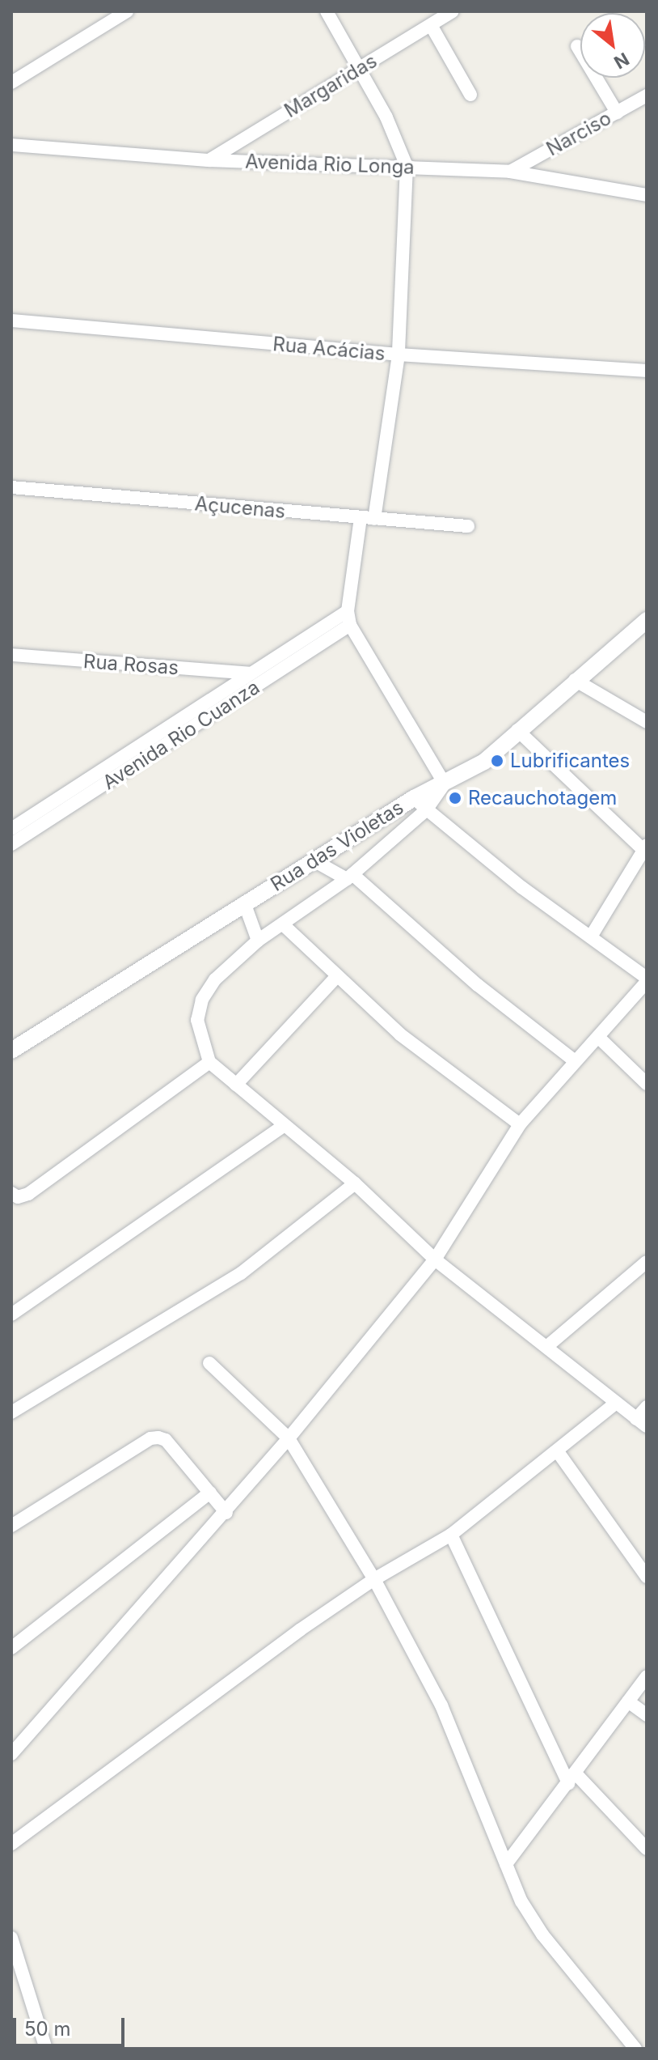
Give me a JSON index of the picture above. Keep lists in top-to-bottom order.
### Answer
{
  "streets": {
    "street": [
      "Margaridas",
      "Narciso",
      "Avenida Rio Longa",
      "Rua Acácias",
      "Açucenas",
      "Rua Rosas",
      "Avenida Rio Cuanza",
      "Rua das Violetas"
    ]
  },
  "crossings": [
    ["Margaridas", "Avenida Rio Longa"],
    ["Narciso", "Avenida Rio Longa"]
  ],
  "places": ["Lubrificantes", "Recauchotagem"],
  "scale_bar": "50 m",
  "north": "bottom right"
}
